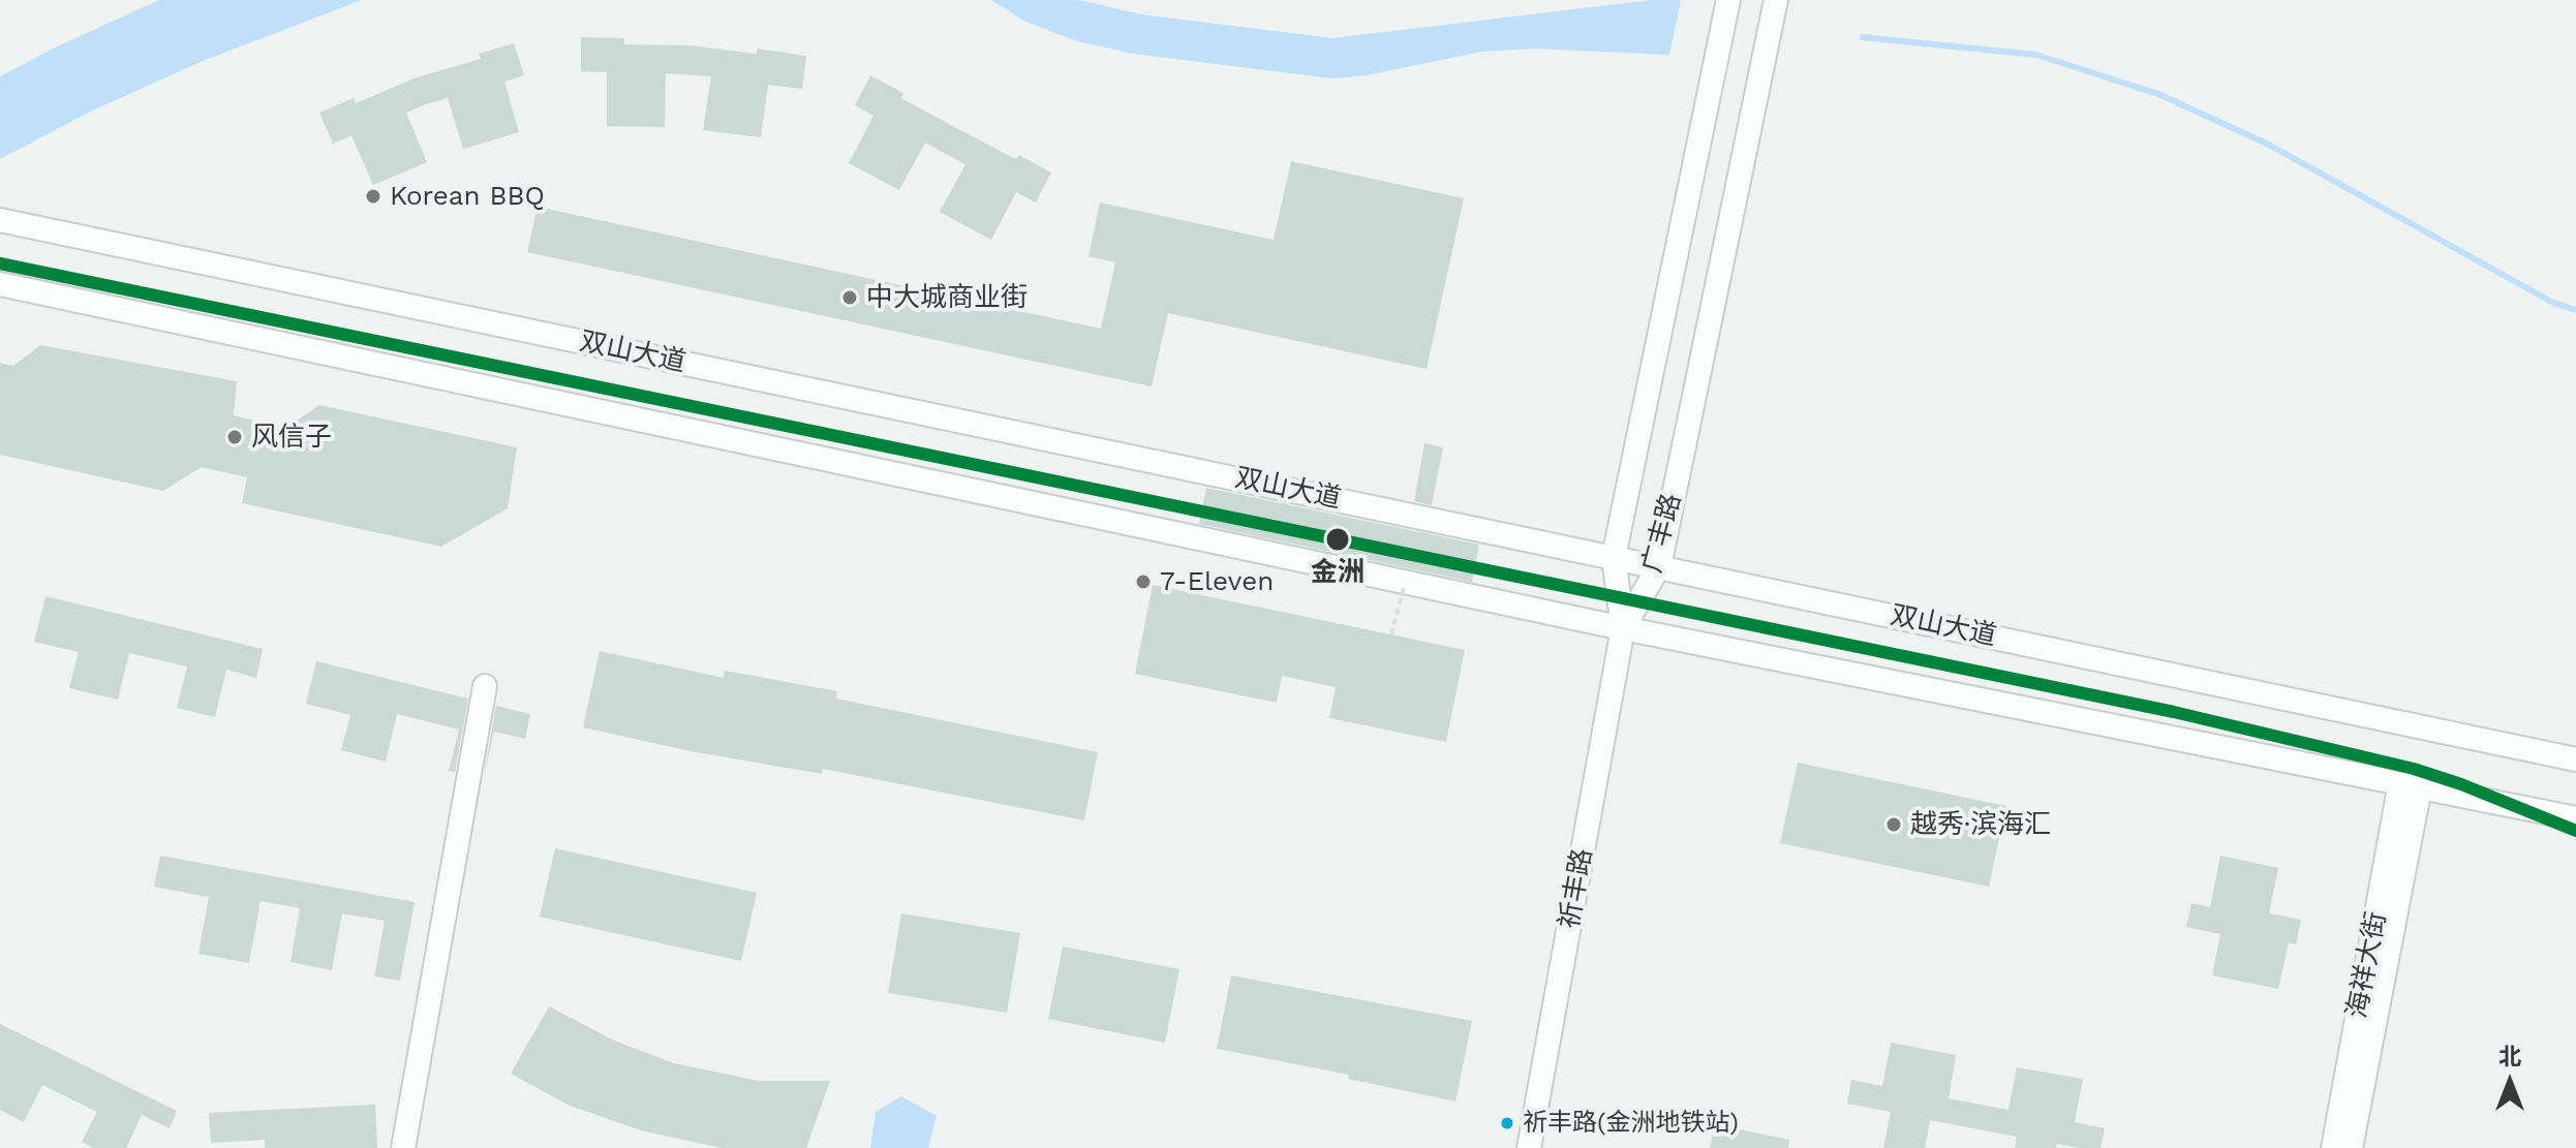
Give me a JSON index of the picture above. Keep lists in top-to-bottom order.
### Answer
{
  "streets": {
    "street": [
      "双山大道",
      "广丰路",
      "祈丰路",
      "海祥大街"
    ]
  },
  "crossings": [
    ["双山大道", "广丰路"],
    ["广丰路", "祈丰路"]
  ],
  "places": [
    "Korean BBQ",
    "中大城商业街",
    "风信子",
    "金洲",
    "7-Eleven",
    "越秀·滨海汇",
    "祈丰路(金洲地铁站)"
  ],
  "north": "top"
}
